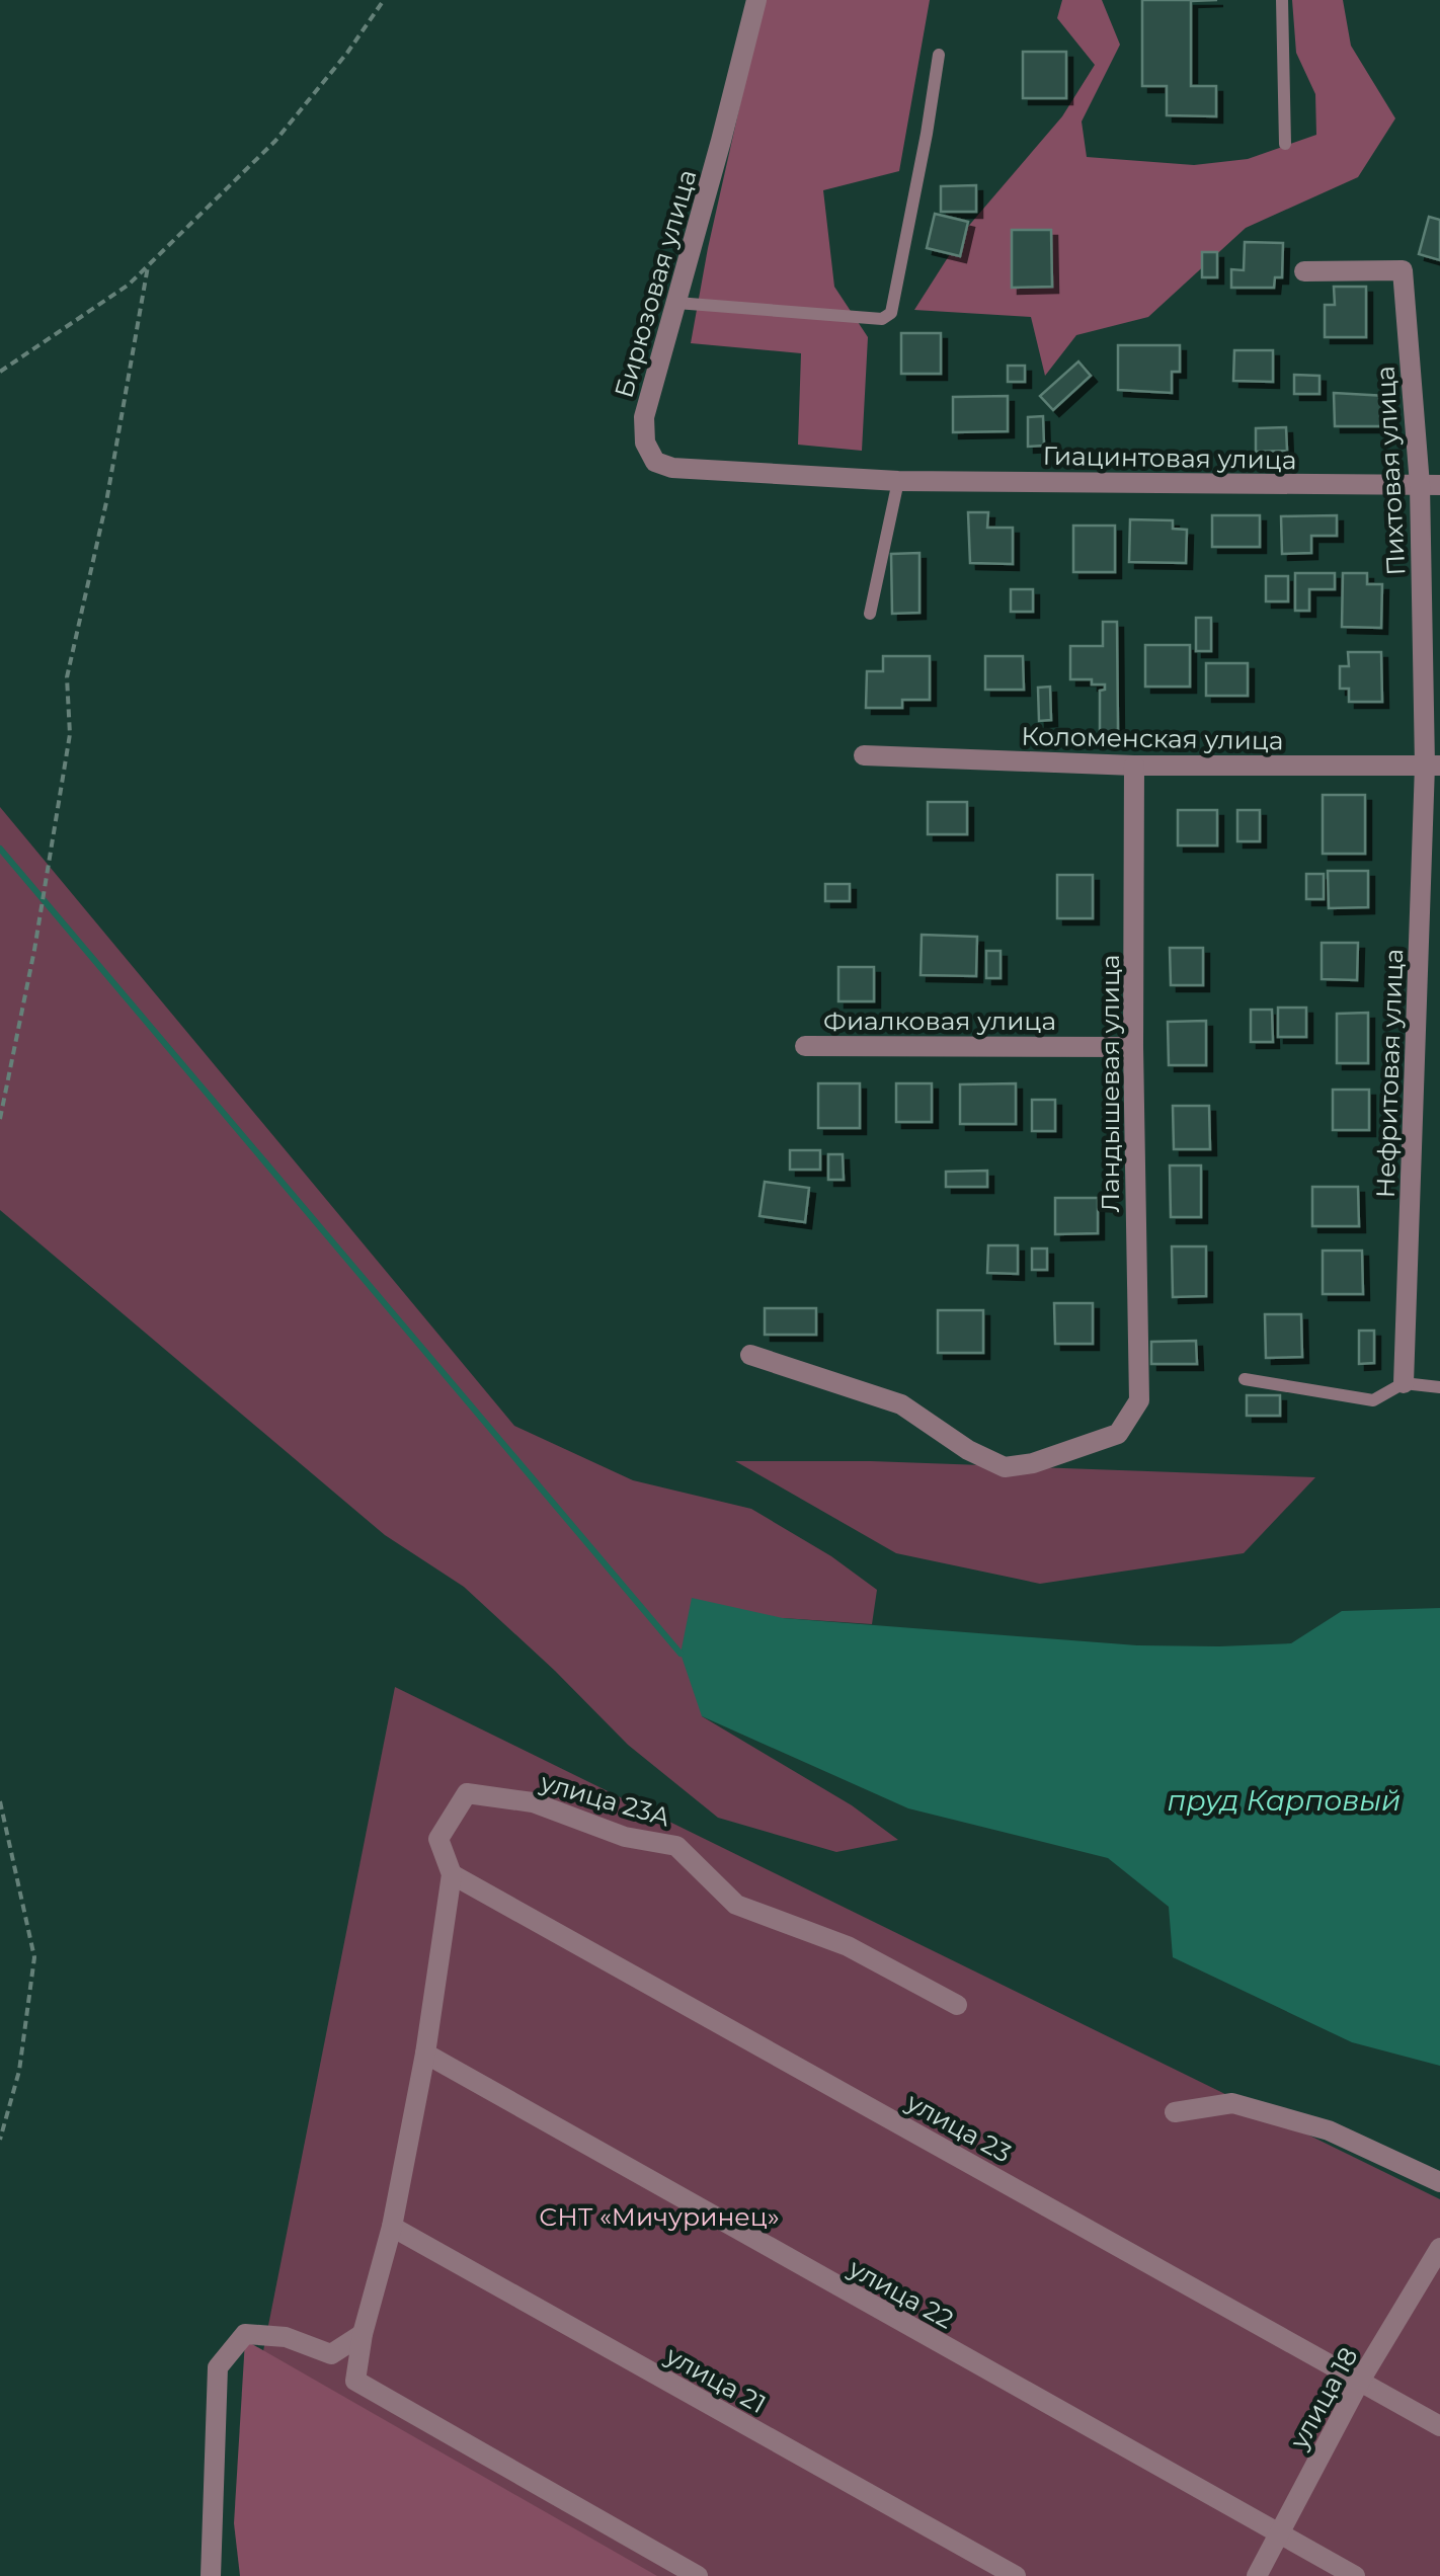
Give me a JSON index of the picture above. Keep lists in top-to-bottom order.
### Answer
{
  "streets": {
    "street": [
      "Бирюзовая улица",
      "Гиацинтовая улица",
      "Пихтовая улица",
      "Коломенская улица",
      "Фиалковая улица",
      "Нефритовая улица",
      "Ландышевая улица",
      "улица 23А",
      "улица 23",
      "улица 22",
      "улица 21",
      "улица 18"
    ]
  },
  "crossings": [
    ["Бирюзовая улица", "Гиацинтовая улица"],
    ["Гиацинтовая улица", "Пихтовая улица"],
    ["Пихтовая улица", "Коломенская улица"],
    ["Пихтовая улица", "Нефритовая улица"],
    ["Коломенская улица", "Нефритовая улица"],
    ["Коломенская улица", "Ландышевая улица"],
    ["Фиалковая улица", "Ландышевая улица"],
    ["улица 23А", "улица 23"],
    ["улица 23", "улица 18"],
    ["улица 22", "улица 18"]
  ],
  "water": ["пруд Карповый"],
  "parks": ["СНТ «Мичуринец»"]
}
